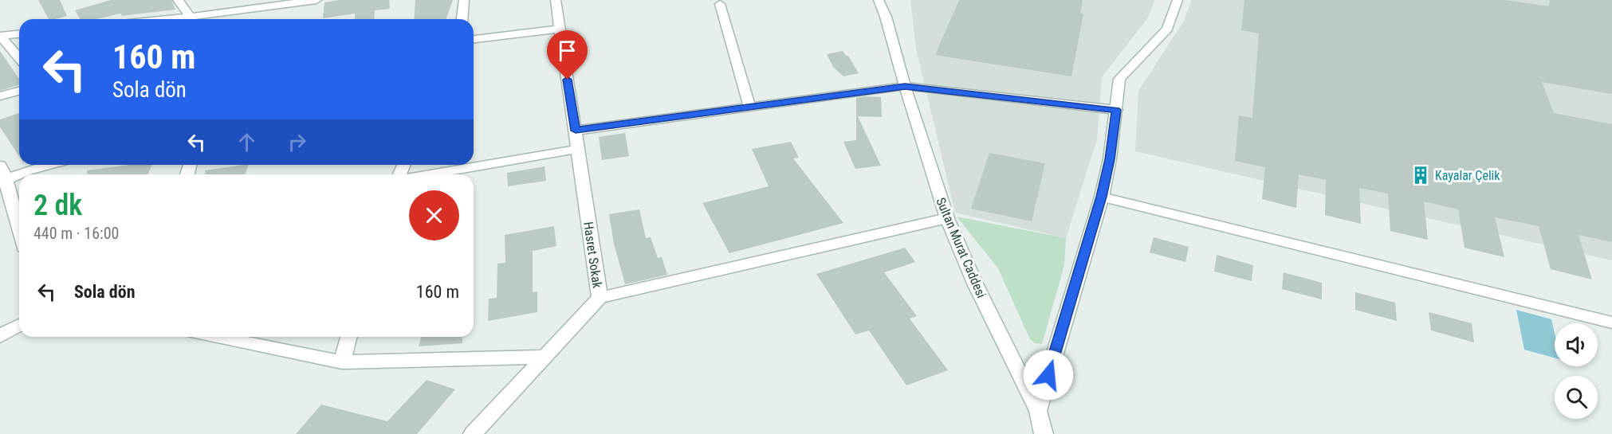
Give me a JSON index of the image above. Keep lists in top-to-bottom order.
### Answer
{
  "streets": {
    "street": ["Sultan Murat Caddesi", "Hasret Sokak"]
  },
  "places": {
    "building": ["Kayalar Çelik"]
  },
  "page": {
    "turn": ["160 m", "Sola dön"],
    "heading": ["2 dk", "440 m · 16:00"],
    "list": [
      {
        "name": "Sola dön",
        "value": "160 m"
      }
    ]
  }
}
